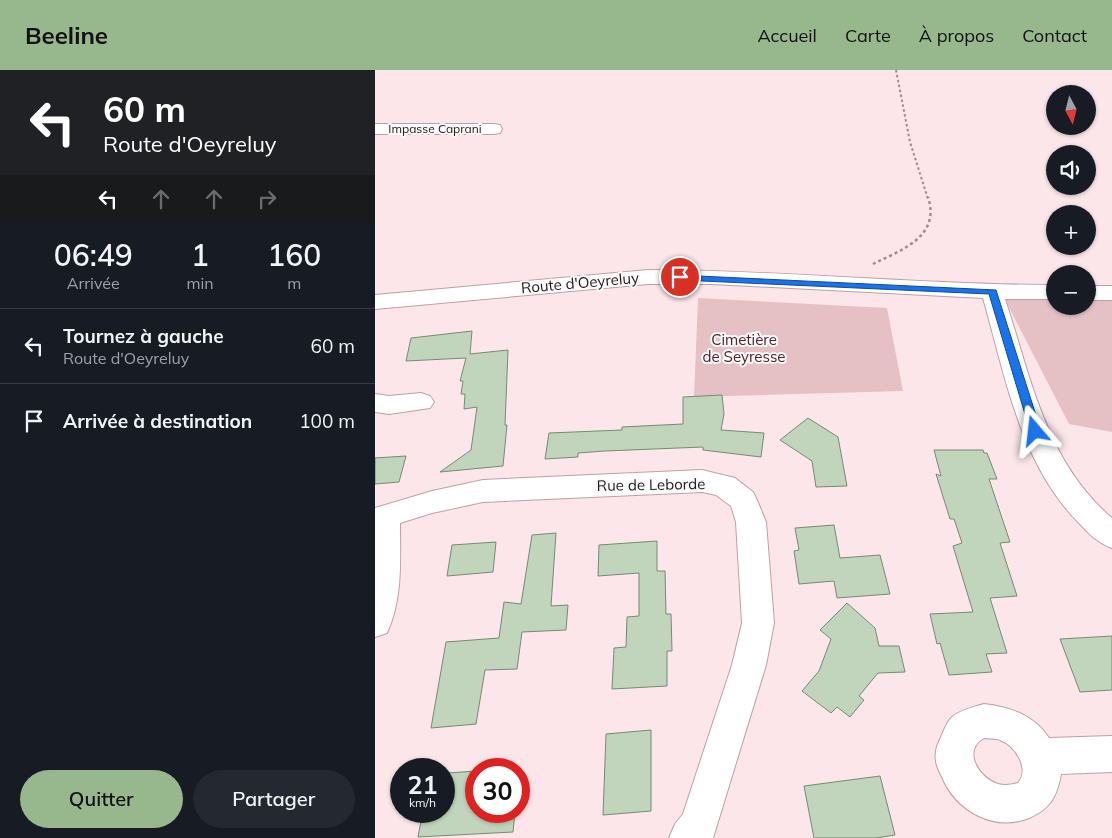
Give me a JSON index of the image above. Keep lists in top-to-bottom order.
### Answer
{
  "streets": {
    "street": ["Impasse Caprani", "Route d'Oeyreluy", "Rue de Leborde"]
  },
  "parks": ["Cimetière de Seyresse"],
  "north": "bottom",
  "page": {
    "header": "Beeline",
    "nav": [
      "Accueil",
      "Carte",
      "À propos",
      "Contact"
    ],
    "turn": ["60 m", "Route d'Oeyreluy"],
    "map_buttons": ["+", "−"],
    "eta": [
      "06:49",
      "Arrivée",
      "1",
      "min",
      "160",
      "m"
    ],
    "list": [
      {
        "name": "Tournez à gauche",
        "note": "Route d'Oeyreluy",
        "value": "60 m"
      },
      {
        "name": "Arrivée à destination",
        "value": "100 m"
      }
    ],
    "speed": "21 km/h",
    "limit": "30",
    "buttons": ["Quitter", "Partager"]
  }
}
